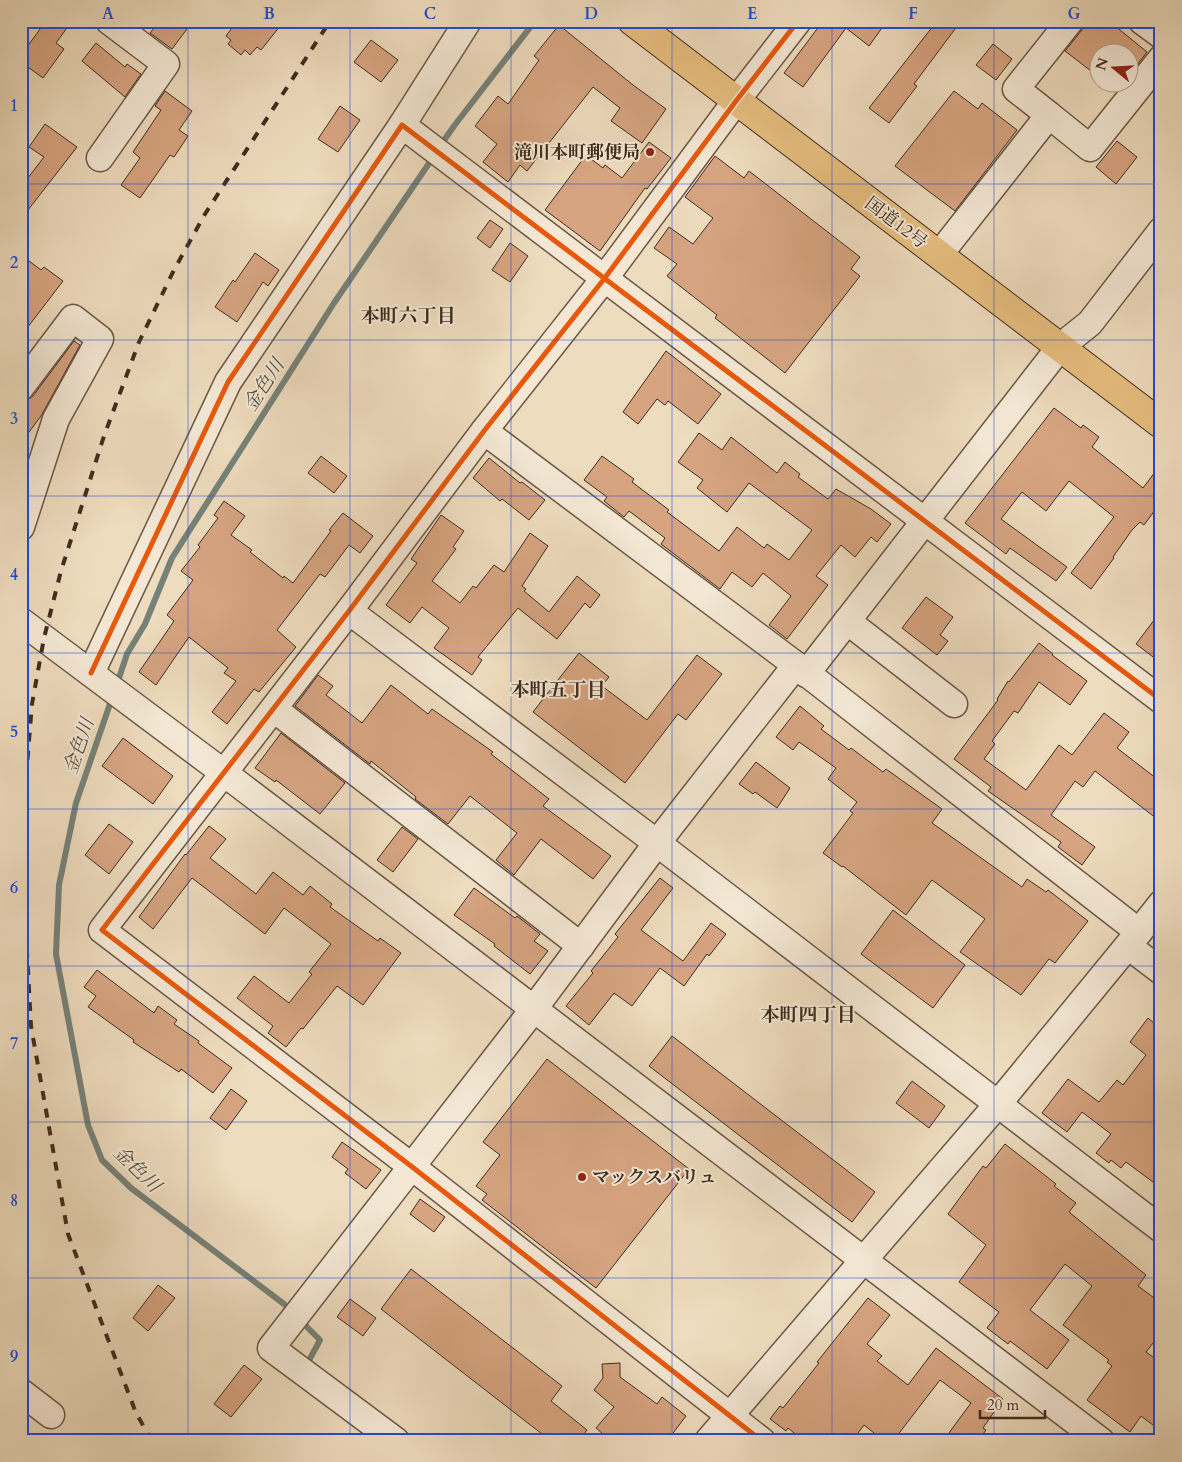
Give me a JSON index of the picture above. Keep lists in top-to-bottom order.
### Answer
{
  "streets": {
    "highway": ["国道12号"]
  },
  "districts": ["本町六丁目", "本町五丁目", "本町四丁目"],
  "water": ["金色川"],
  "places": ["滝川本町郵便局", "マックスバリュ"],
  "scale_bar": "20 m",
  "north": "left",
  "grid": {
    "columns": [
      "A",
      "B",
      "C",
      "D",
      "E",
      "F",
      "G"
    ],
    "rows": [
      "1",
      "2",
      "3",
      "4",
      "5",
      "6",
      "7",
      "8",
      "9"
    ]
  }
}
